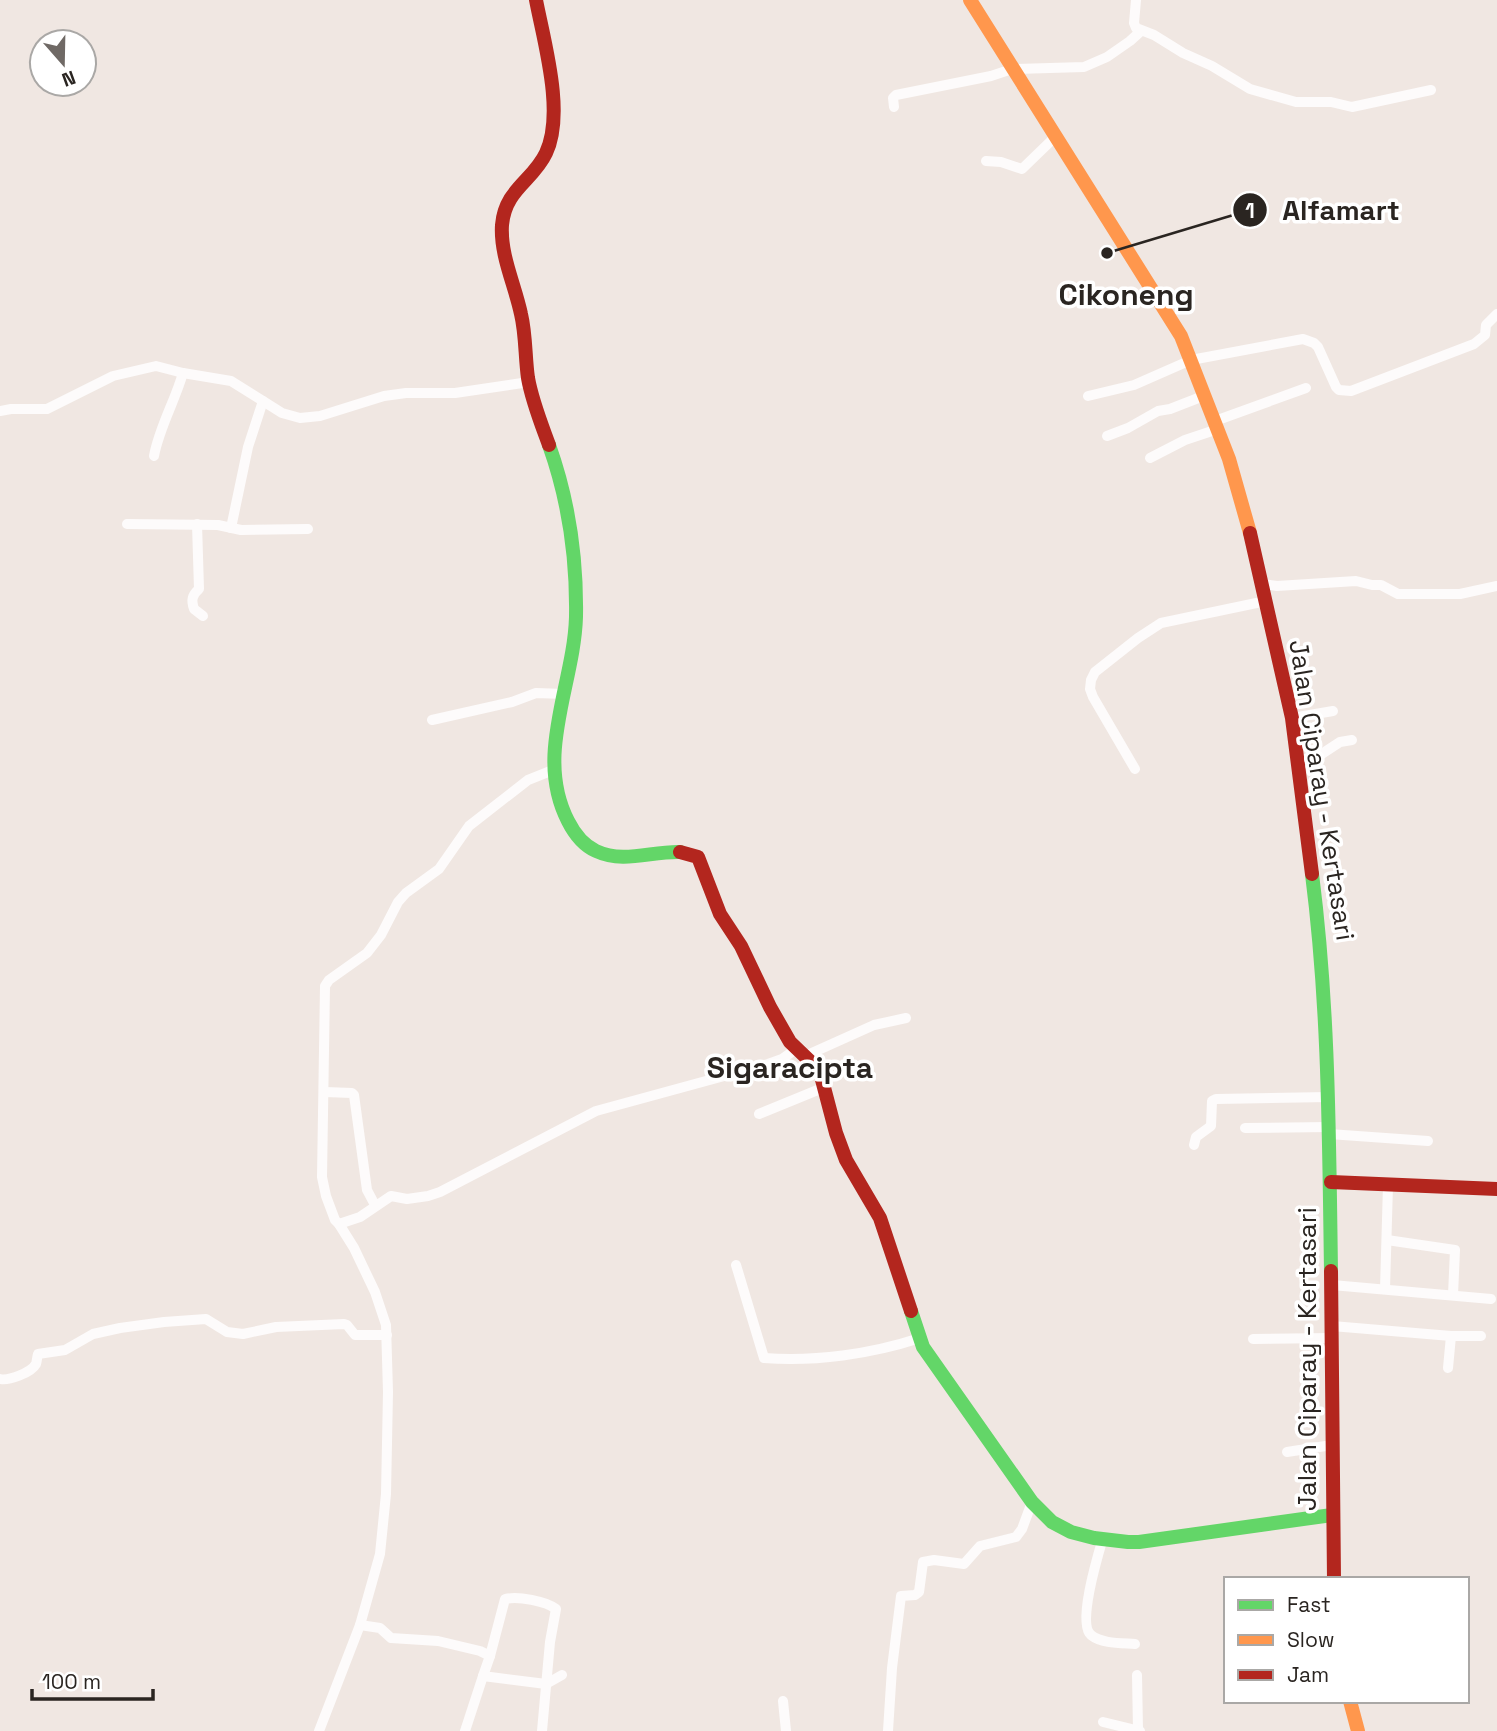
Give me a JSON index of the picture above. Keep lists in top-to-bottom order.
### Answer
{
  "streets": {
    "street": ["Jalan Ciparay - Kertasari"]
  },
  "districts": ["Cikoneng", "Sigaracipta"],
  "places": ["Alfamart"],
  "legend": ["Fast", "Slow", "Jam"],
  "scale_bar": "100 m",
  "north": "bottom"
}
